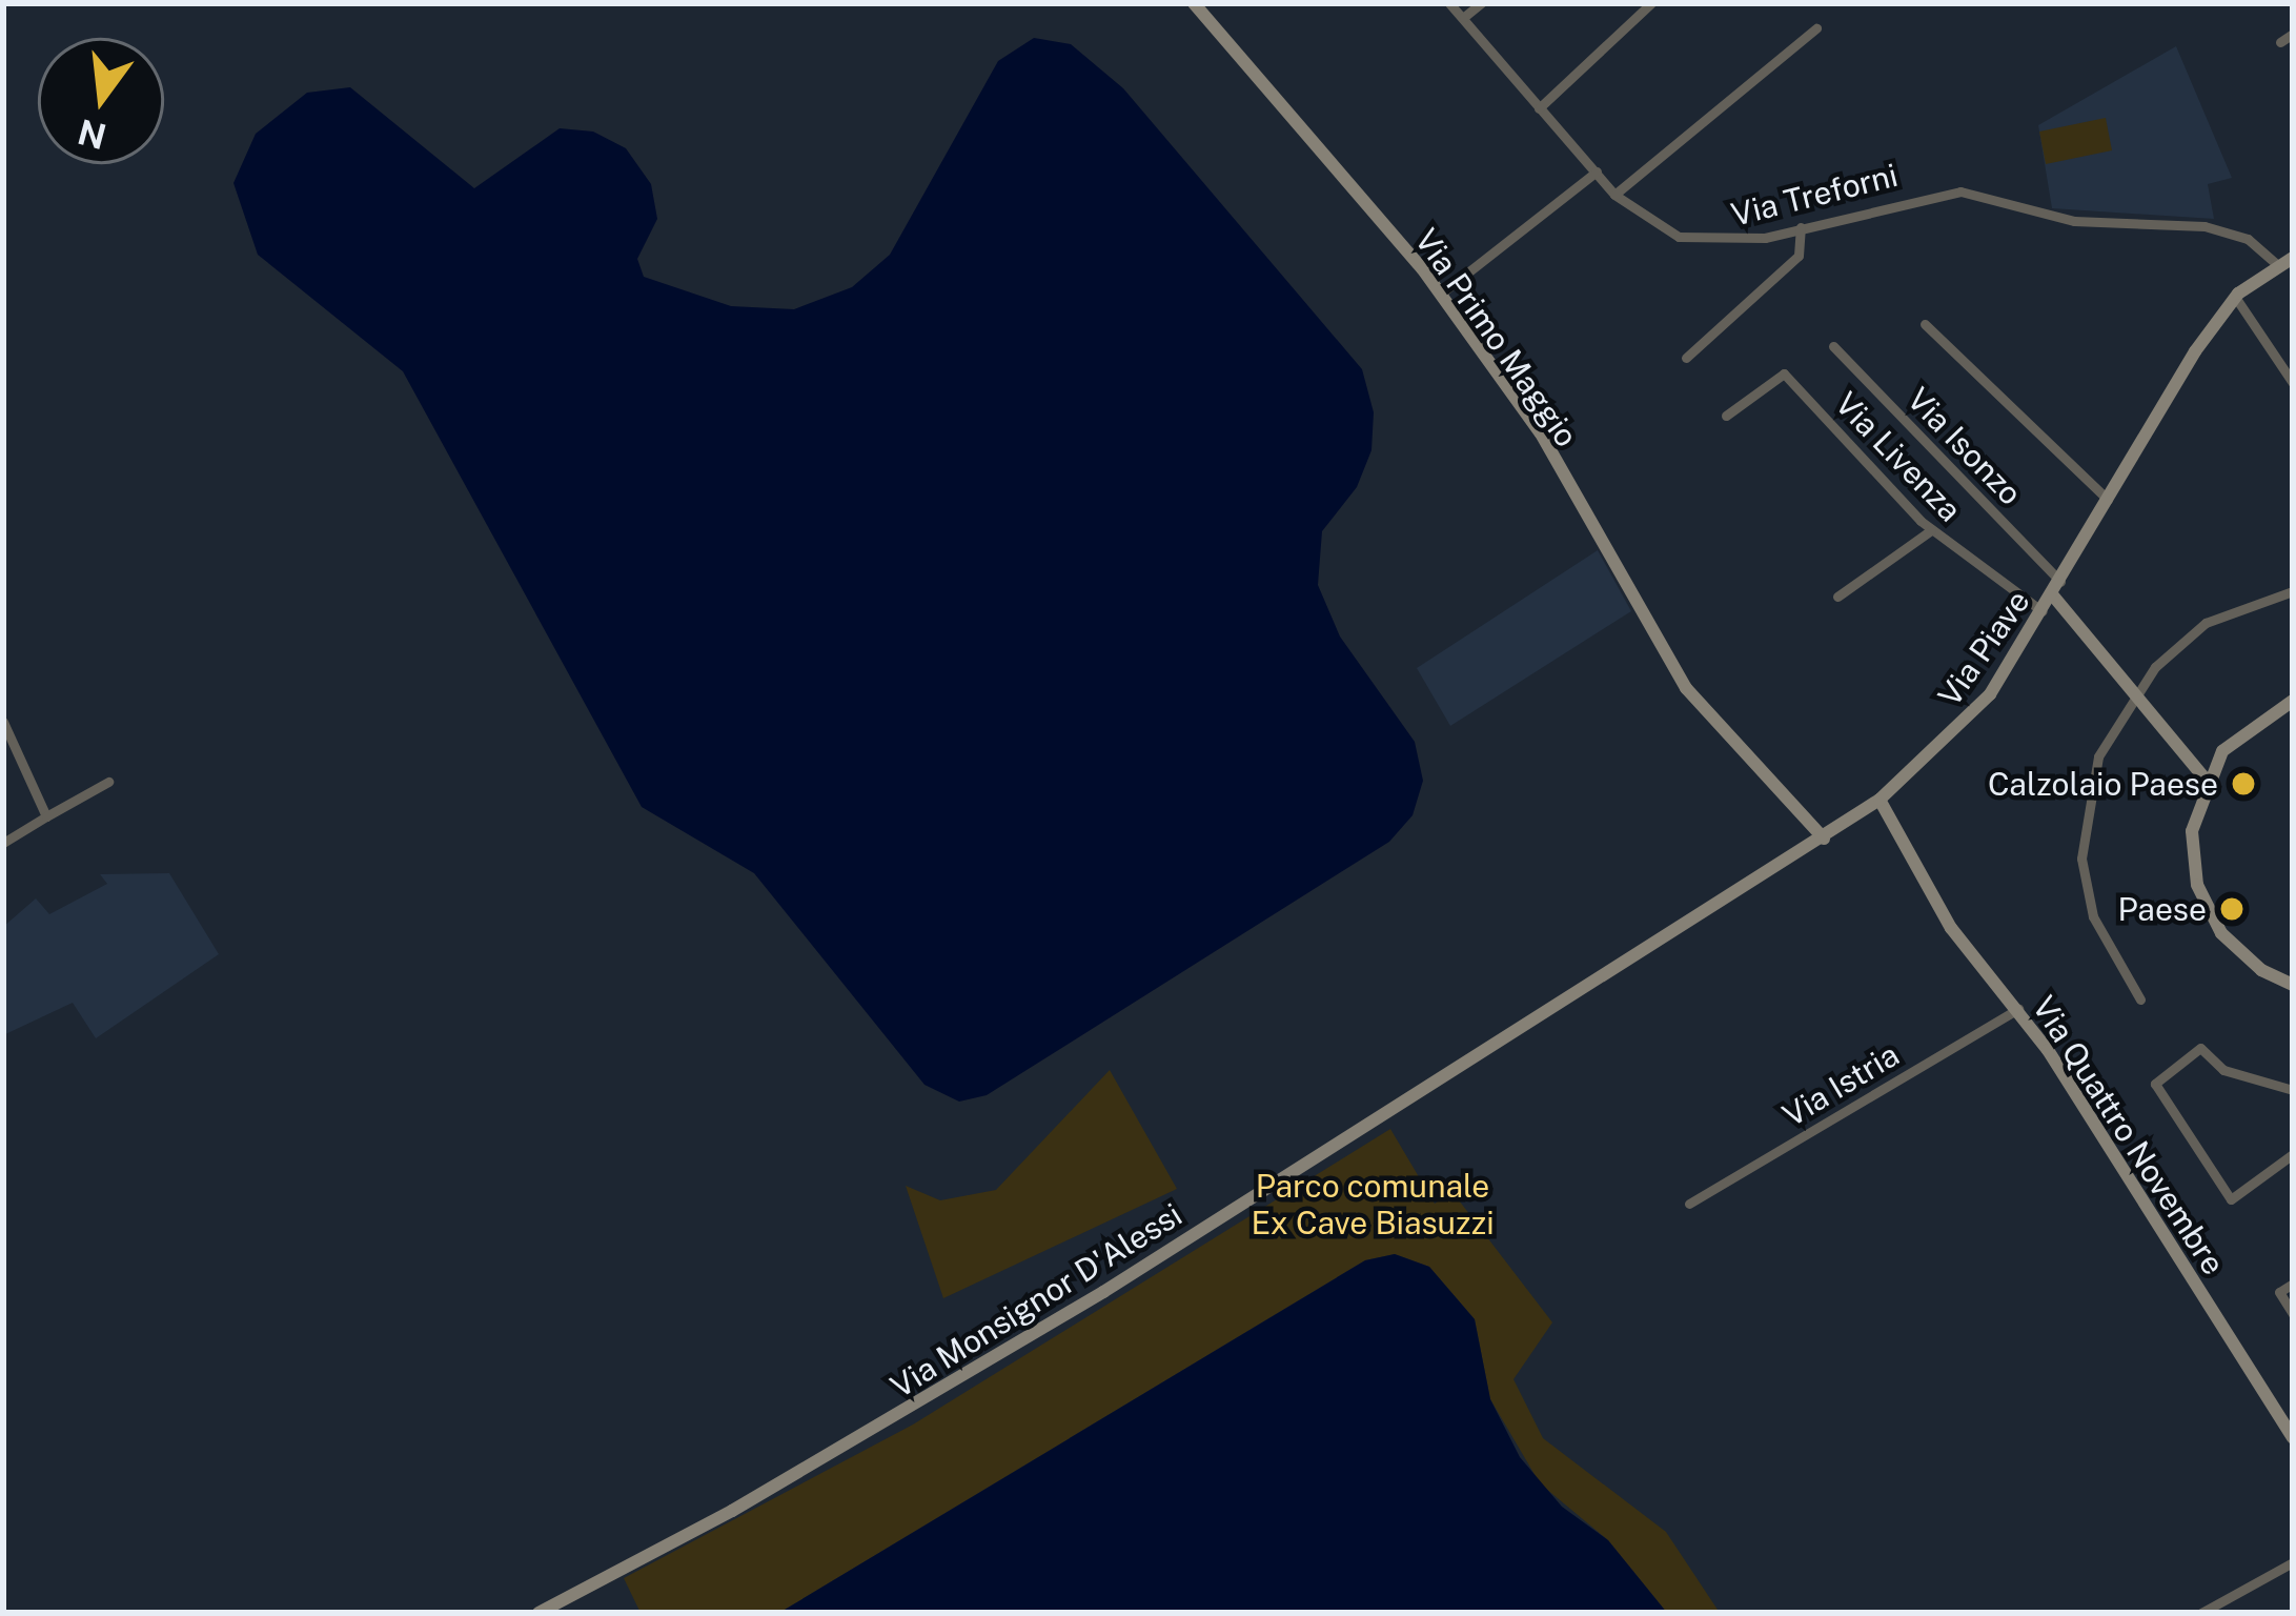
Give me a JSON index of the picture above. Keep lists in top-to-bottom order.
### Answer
{
  "streets": {
    "main road": [
      "Via Primo Maggio",
      "Via Piave",
      "Via Quattro Novembre",
      "Via Monsignor D'Alessi"
    ],
    "street": [
      "Via Treforni",
      "Via Isonzo",
      "Via Livenza",
      "Via Istria"
    ]
  },
  "crossings": [
    ["Via Treforni", "Via Piave"],
    ["Via Primo Maggio", "Via Piave"],
    ["Via Isonzo", "Via Piave"],
    ["Via Livenza", "Via Piave"],
    ["Via Piave", "Via Quattro Novembre"],
    ["Via Piave", "Via Monsignor D'Alessi"],
    ["Via Istria", "Via Quattro Novembre"]
  ],
  "parks": ["Parco comunale Ex Cave Biasuzzi"],
  "places": ["Calzolaio Paese", "Paese"],
  "north": "bottom"
}
